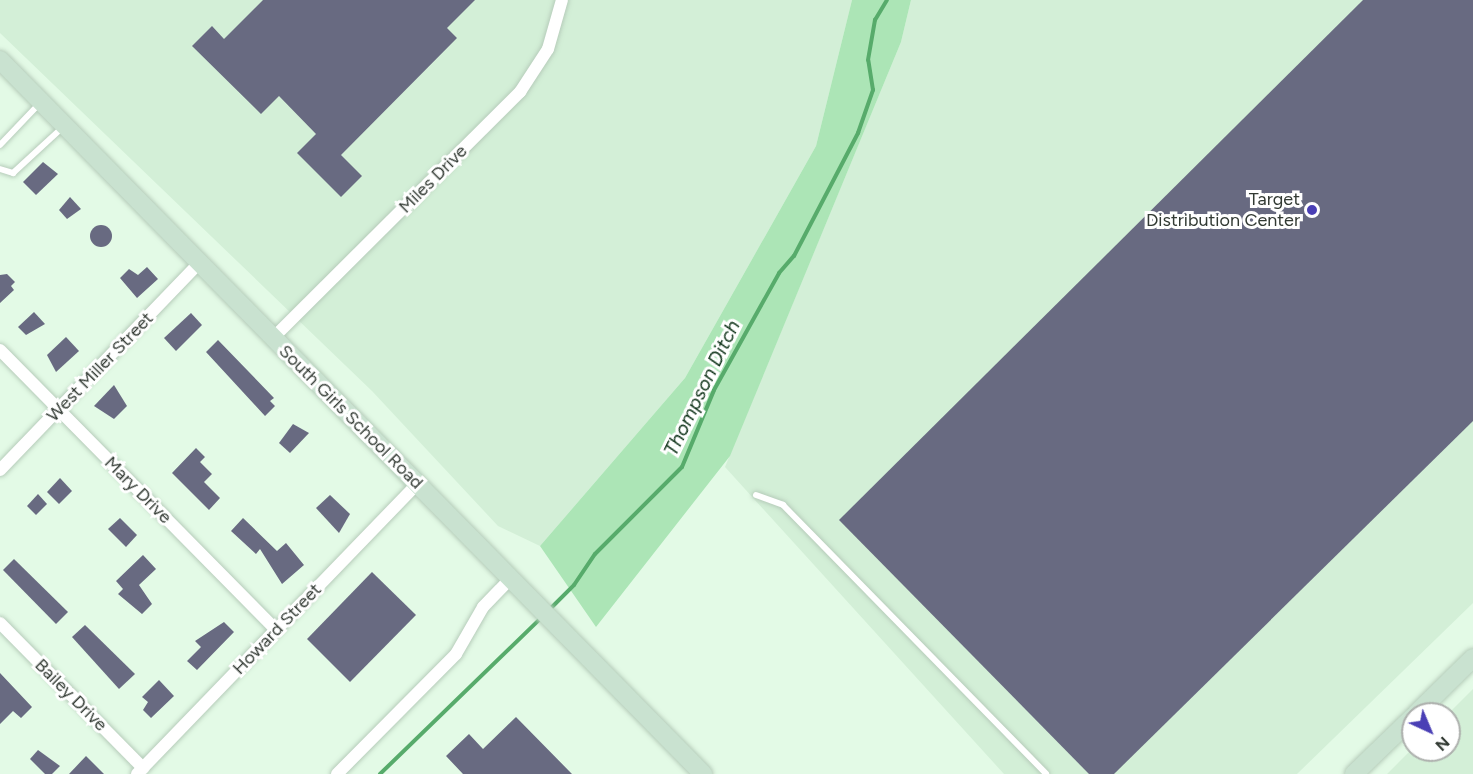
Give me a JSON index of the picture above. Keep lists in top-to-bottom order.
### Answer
{
  "streets": {
    "main road": ["South Girls School Road"],
    "street": [
      "Miles Drive",
      "West Miller Street",
      "Mary Drive",
      "Howard Street",
      "Bailey Drive"
    ]
  },
  "crossings": [
    ["Miles Drive", "South Girls School Road"],
    ["West Miller Street", "South Girls School Road"],
    ["West Miller Street", "Mary Drive"],
    ["South Girls School Road", "Howard Street"],
    ["Mary Drive", "Howard Street"],
    ["Howard Street", "Bailey Drive"]
  ],
  "water": ["Thompson Ditch"],
  "places": ["Target Distribution Center"],
  "north": "bottom right"
}
